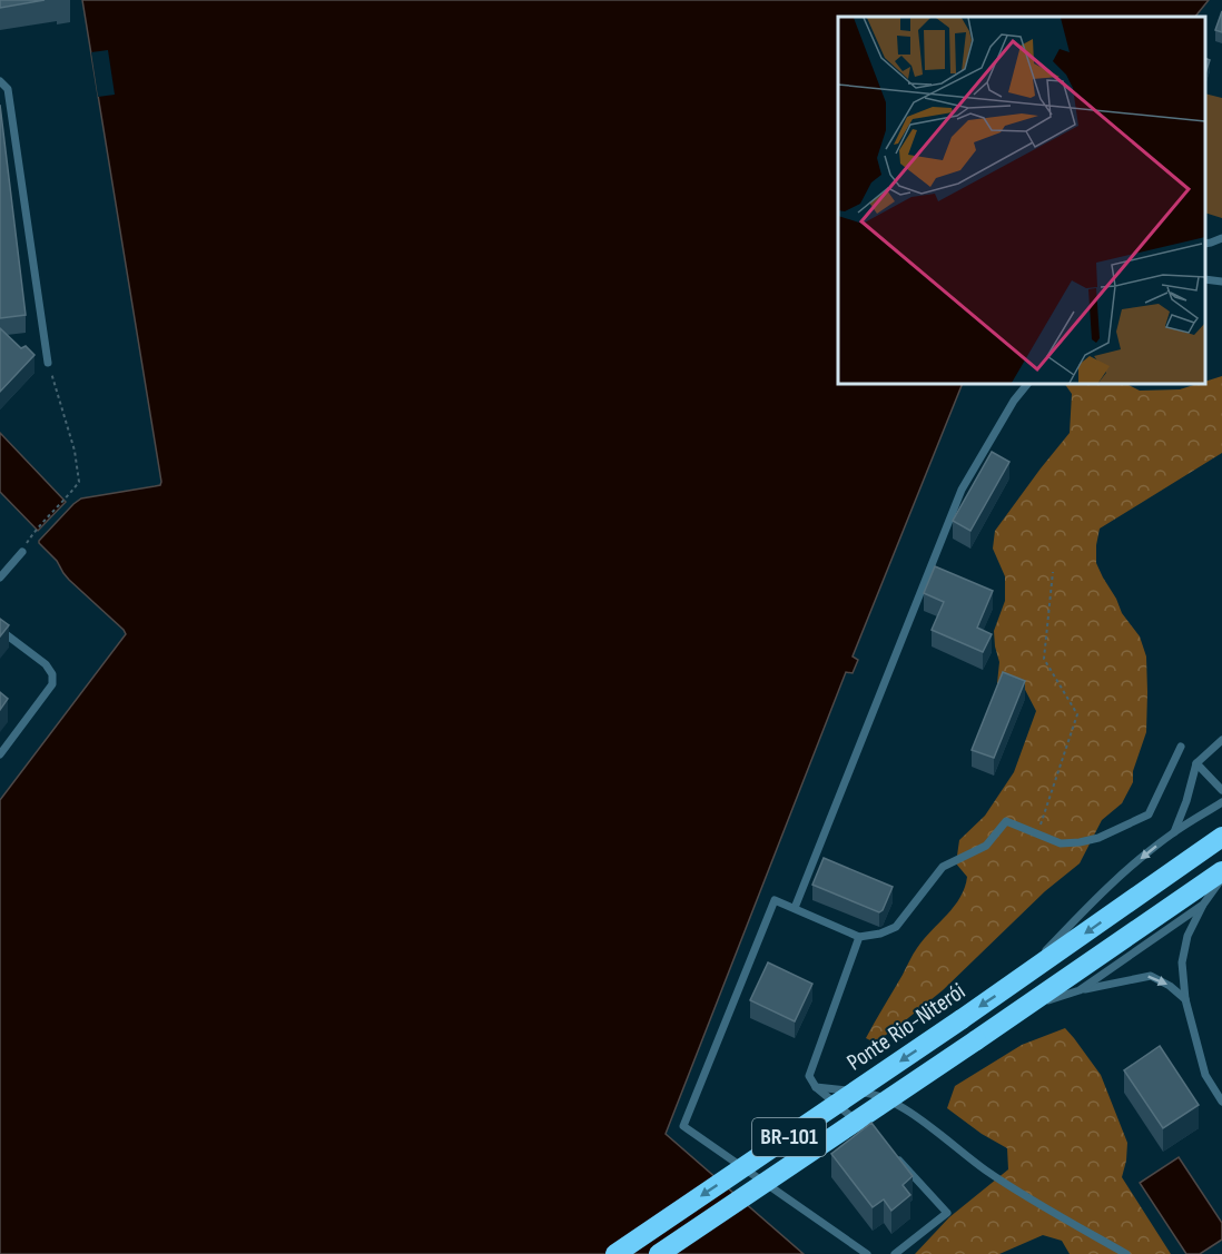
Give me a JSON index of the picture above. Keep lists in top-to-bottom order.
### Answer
{
  "streets": {
    "highway": ["Ponte Rio-Niterói", "BR-101"]
  }
}
